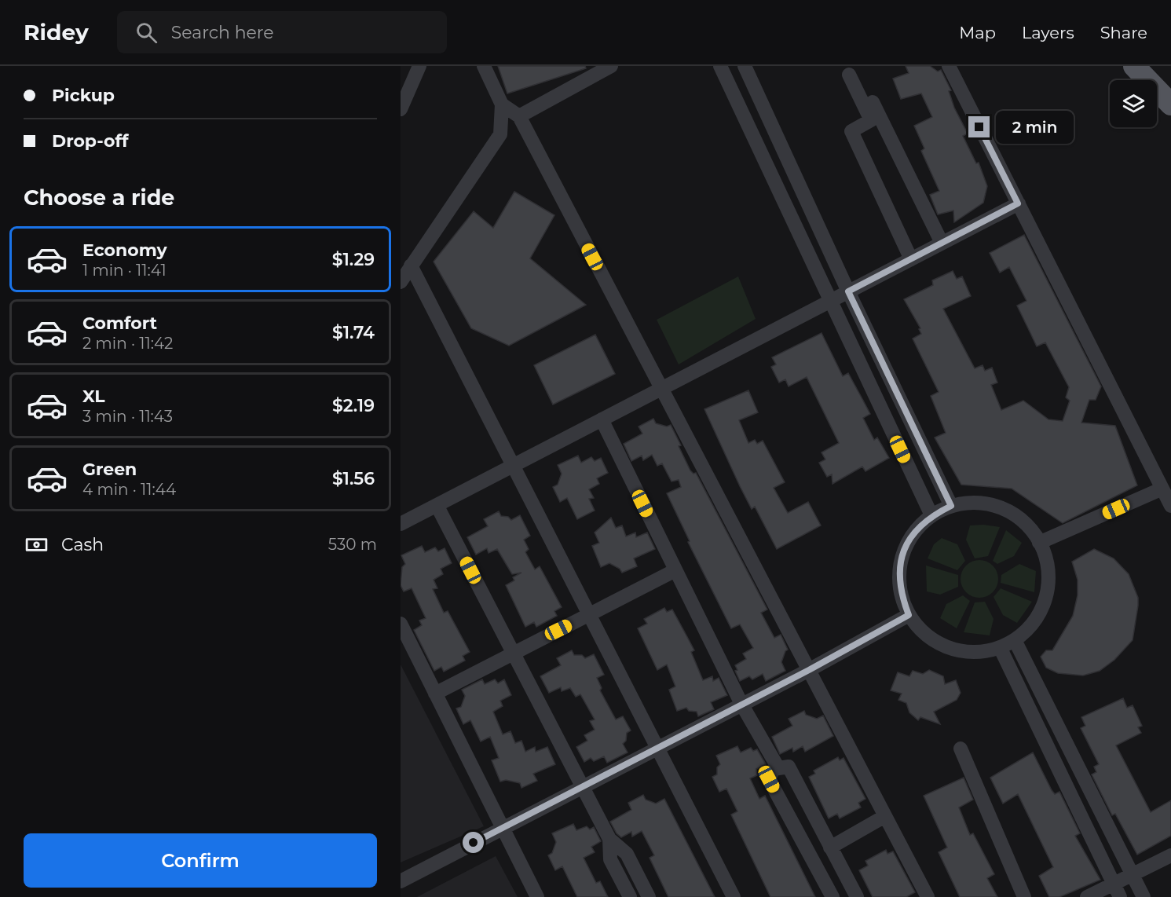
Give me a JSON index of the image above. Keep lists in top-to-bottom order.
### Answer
{
  "page": {
    "header": "Ridey",
    "search": "Search here",
    "nav": ["Map", "Layers", "Share"],
    "banner": ["Pickup", "Drop-off"],
    "bubble": "2 min",
    "heading": "Choose a ride",
    "list": [
      {
        "name": "Economy",
        "note": "1 min · 11:41",
        "value": "$1.29"
      },
      {
        "name": "Comfort",
        "note": "2 min · 11:42",
        "value": "$1.74"
      },
      {
        "name": "XL",
        "note": "3 min · 11:43",
        "value": "$2.19"
      },
      {
        "name": "Green",
        "note": "4 min · 11:44",
        "value": "$1.56"
      }
    ],
    "pay": ["Cash", "530 m"],
    "buttons": "Confirm"
  }
}
